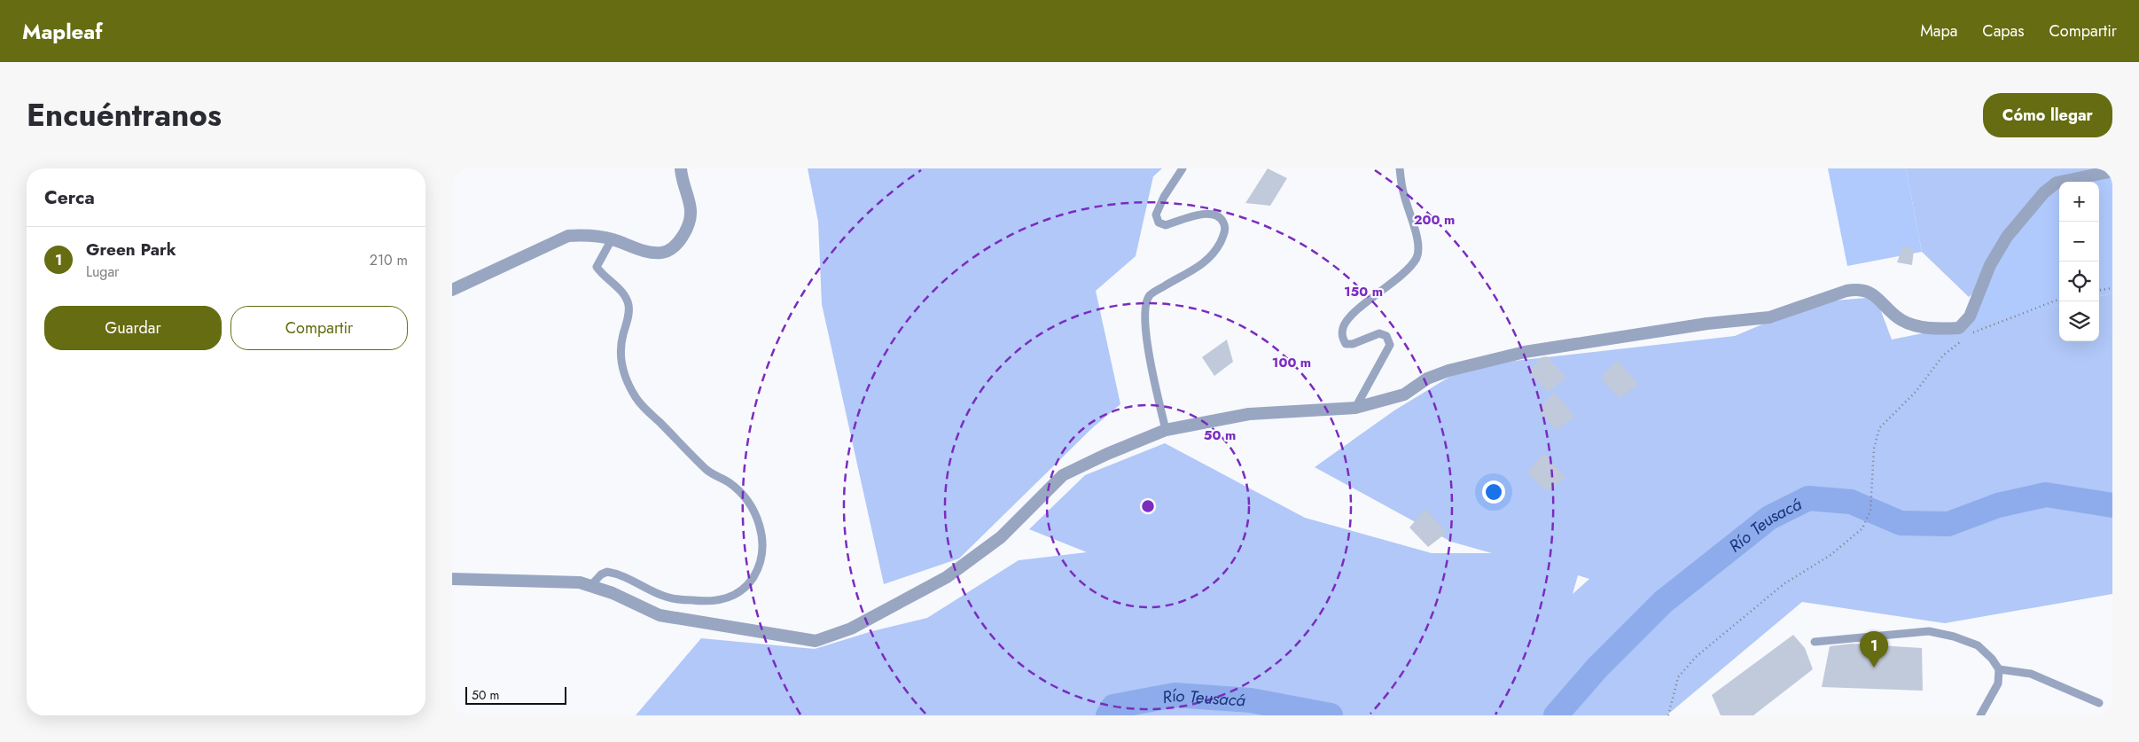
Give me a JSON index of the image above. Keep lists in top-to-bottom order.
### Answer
{
  "water": ["Río Teusacá"],
  "scale_bar": "50 m",
  "page": {
    "header": "Mapleaf",
    "nav": ["Mapa", "Capas", "Compartir"],
    "title": "Encuéntranos",
    "buttons": [
      "Cómo llegar",
      ["Guardar", "Compartir"]
    ],
    "heading": "Cerca",
    "map_buttons": ["+", "−"],
    "list": [
      {
        "mark": "1",
        "name": "Green Park",
        "note": "Lugar",
        "value": "210 m"
      }
    ],
    "pins": "1",
    "scale": "50 m"
  },
  "rings": [
    "200 m",
    "150 m",
    "100 m",
    "50 m"
  ]
}
